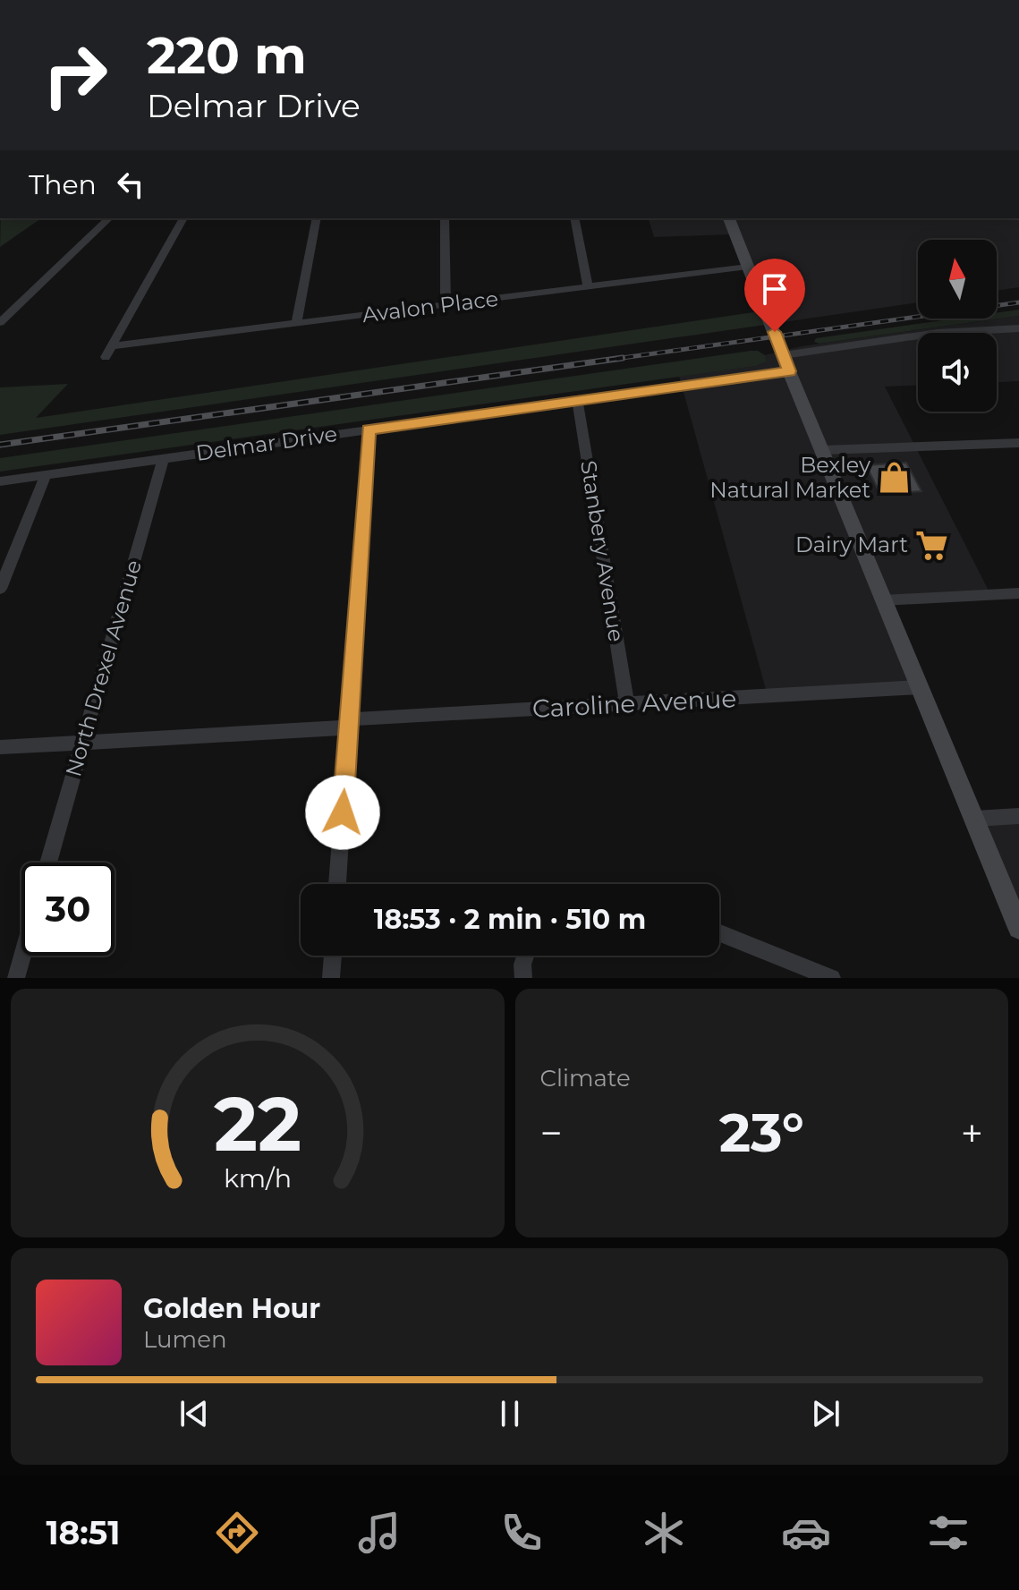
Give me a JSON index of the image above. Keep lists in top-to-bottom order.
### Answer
{
  "streets": {
    "street": [
      "Avalon Place",
      "Delmar Drive",
      "Stanbery Avenue",
      "North Drexel Avenue",
      "Caroline Avenue"
    ]
  },
  "crossings": [
    ["Delmar Drive", "Stanbery Avenue"],
    ["Delmar Drive", "North Drexel Avenue"],
    ["Stanbery Avenue", "Caroline Avenue"],
    ["North Drexel Avenue", "Caroline Avenue"]
  ],
  "places": {
    "shop": ["Bexley Natural Market"],
    "supermarket": ["Dairy Mart"]
  },
  "north": "top",
  "page": {
    "turn": ["220 m", "Delmar Drive"],
    "then": "Then",
    "limit": "30",
    "trip": "18:53 · 2 min · 510 m",
    "tile": "Climate",
    "heat": ["−", "23°", "+"],
    "song": ["Golden Hour", "Lumen"],
    "tabs": "18:51",
    "gauge": ["22", "km/h"]
  }
}
